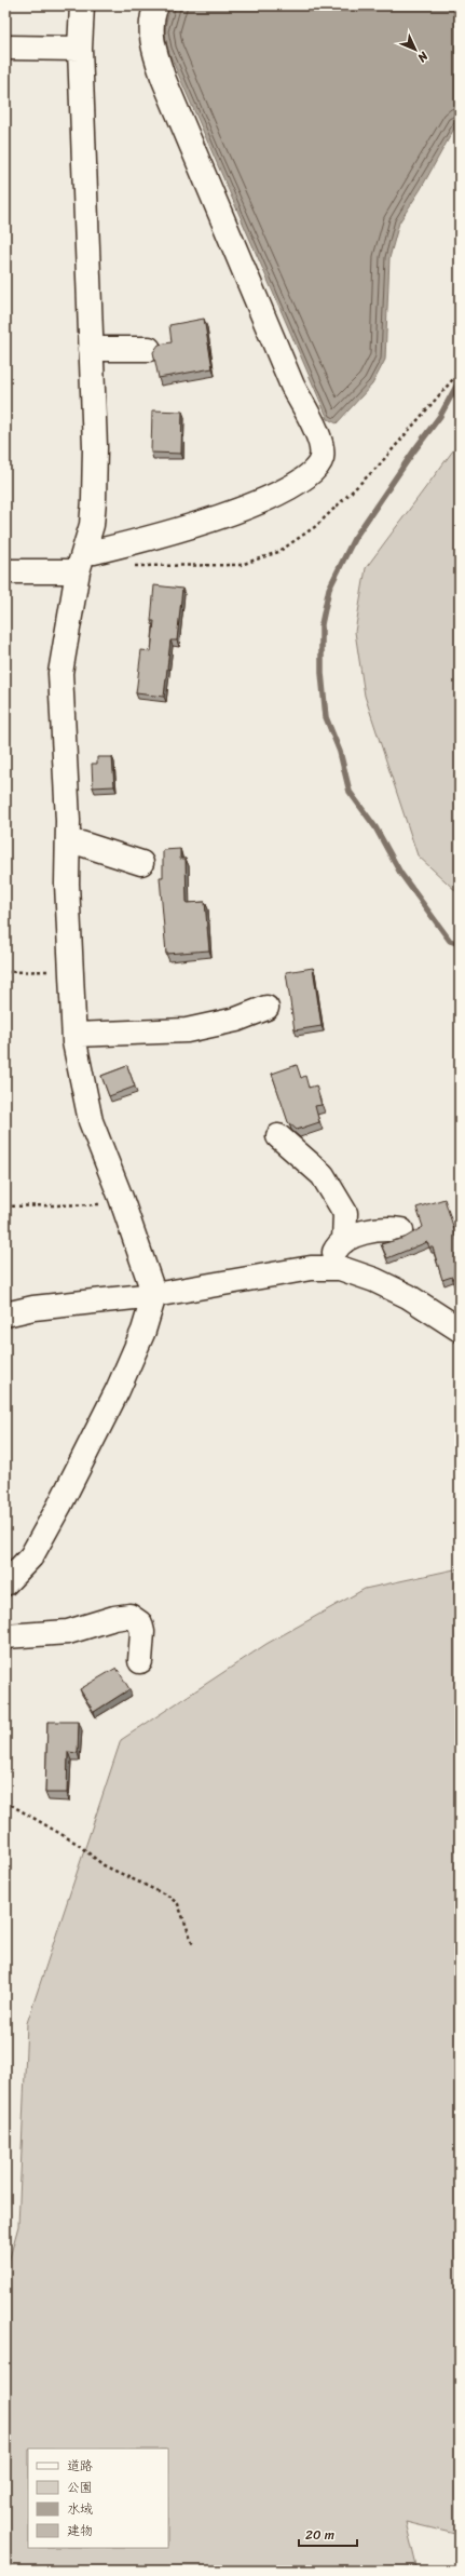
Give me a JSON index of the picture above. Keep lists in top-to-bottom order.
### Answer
{
  "legend": [
    "道路",
    "公園",
    "水域",
    "建物"
  ],
  "scale_bar": "20 m",
  "north": "bottom right"
}
